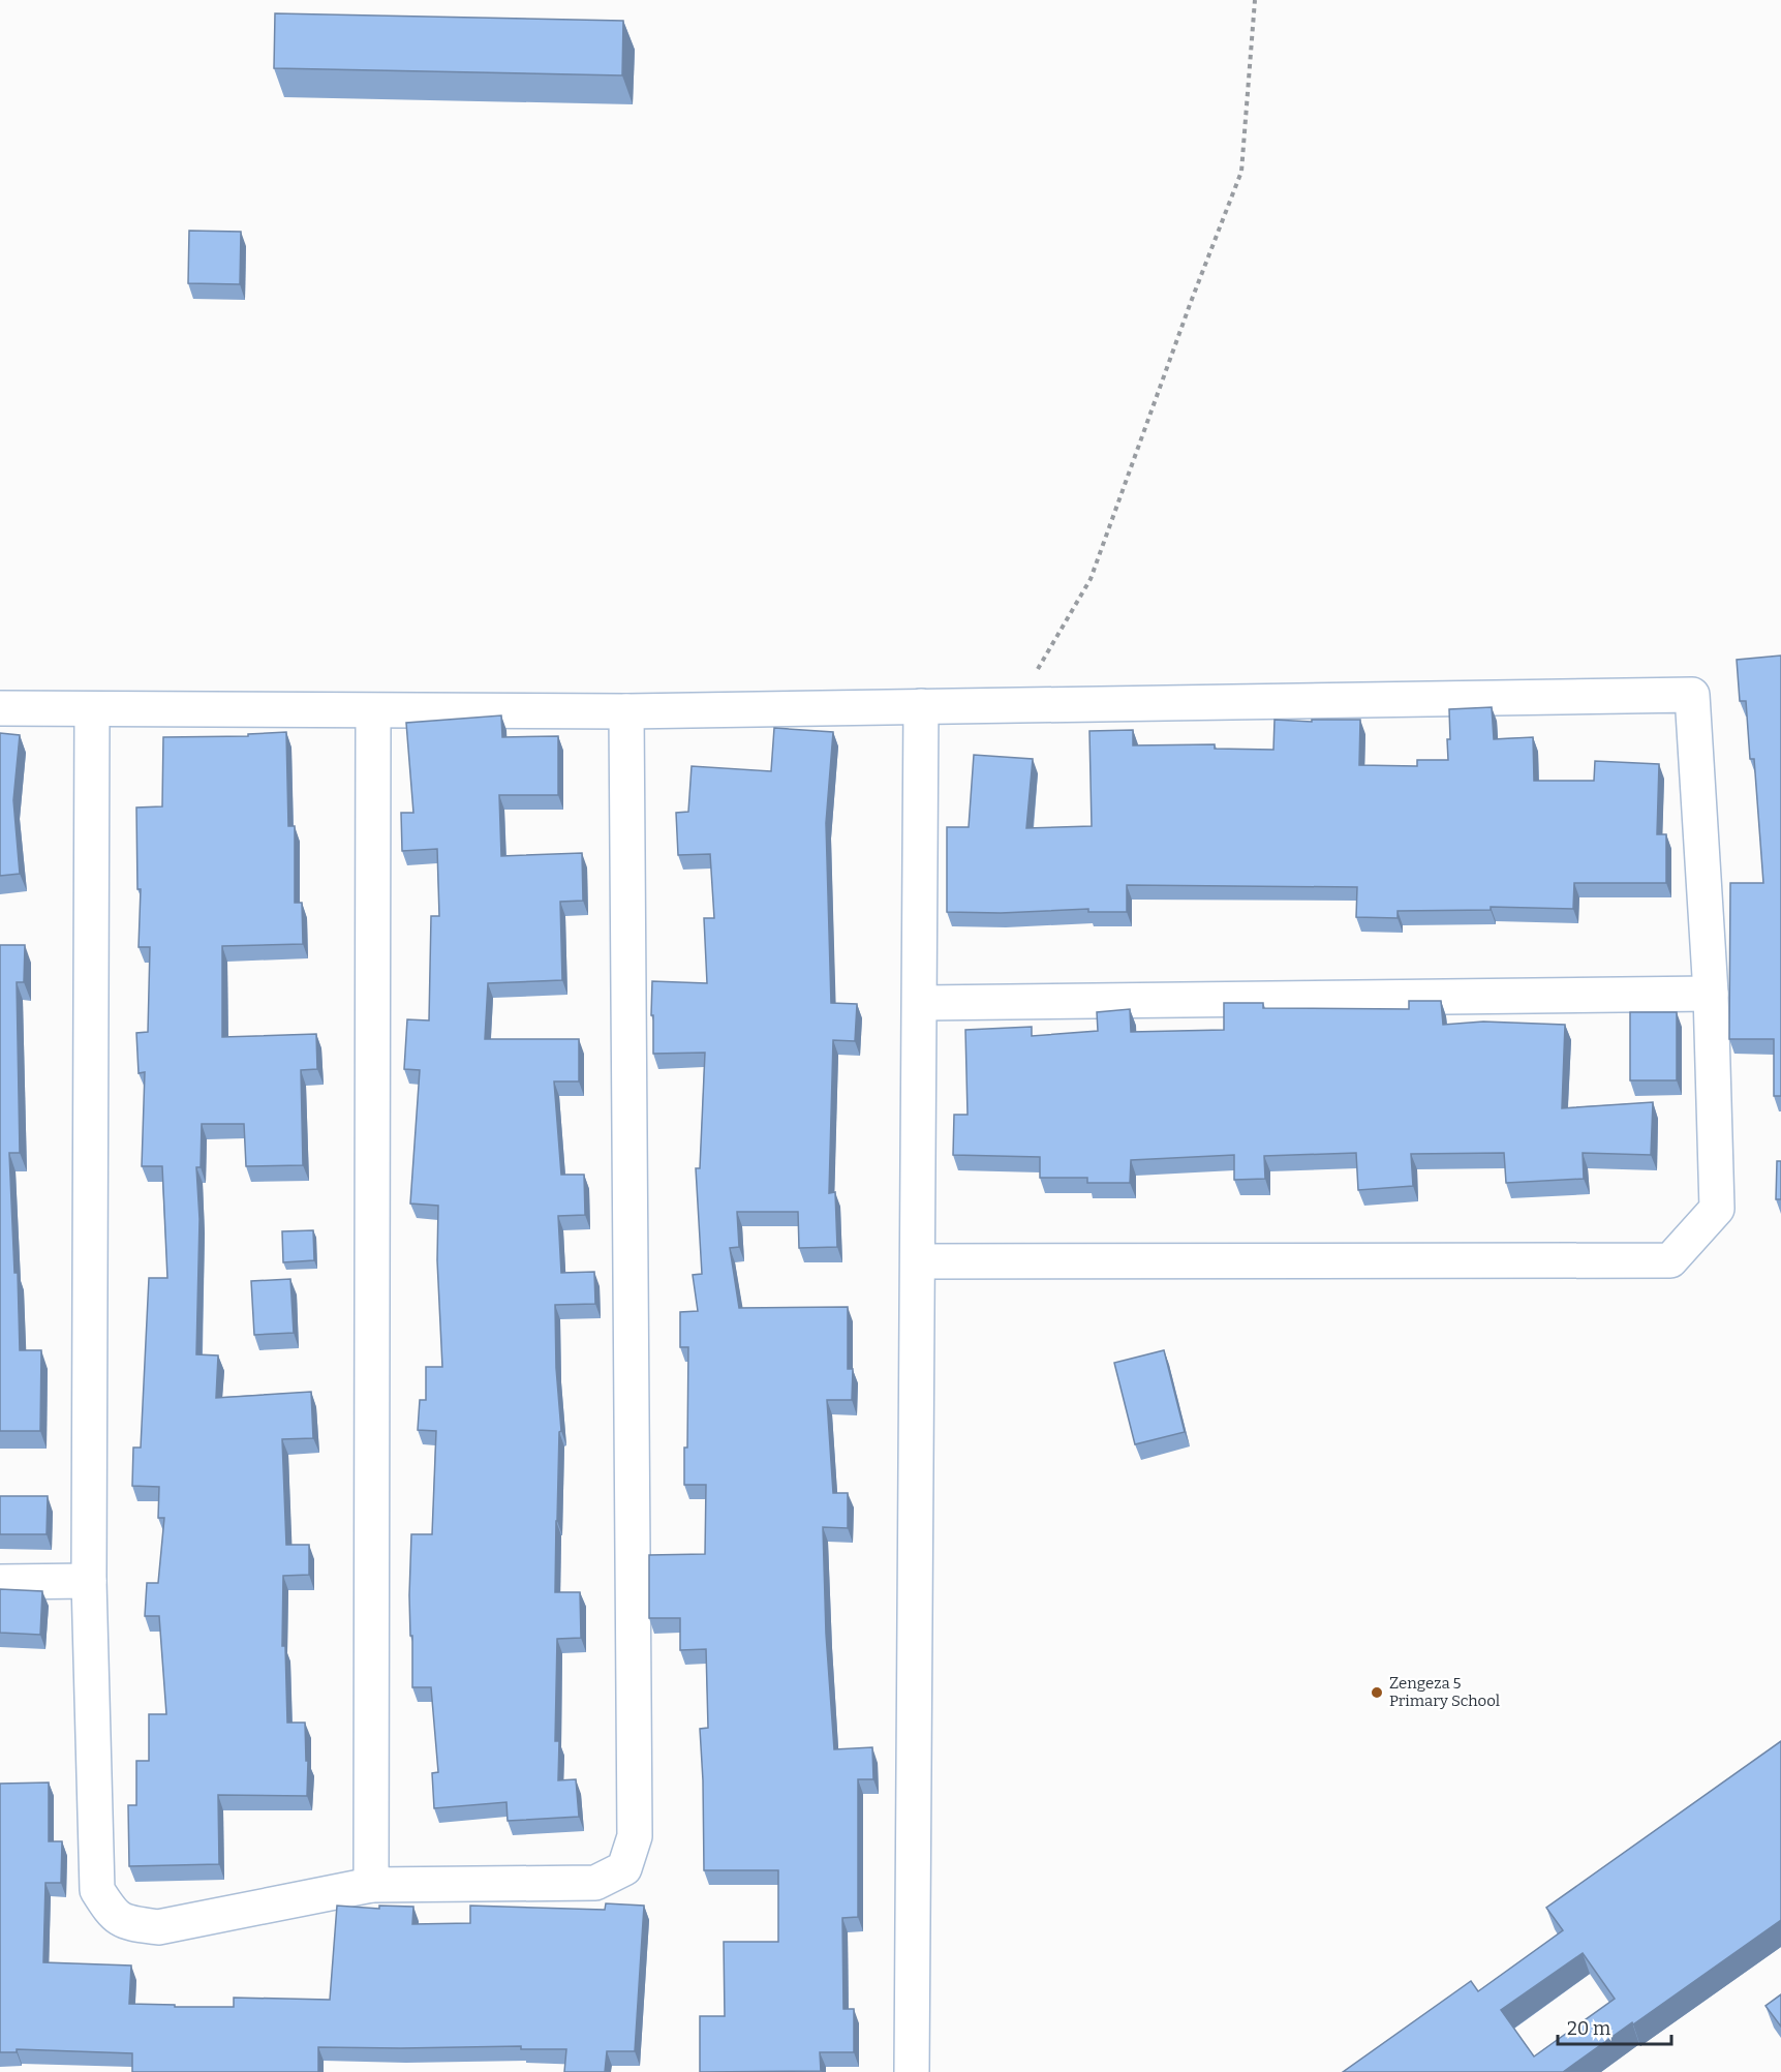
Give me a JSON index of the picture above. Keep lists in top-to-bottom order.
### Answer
{
  "places": ["Zengeza 5 Primary School"],
  "scale_bar": "20 m"
}
